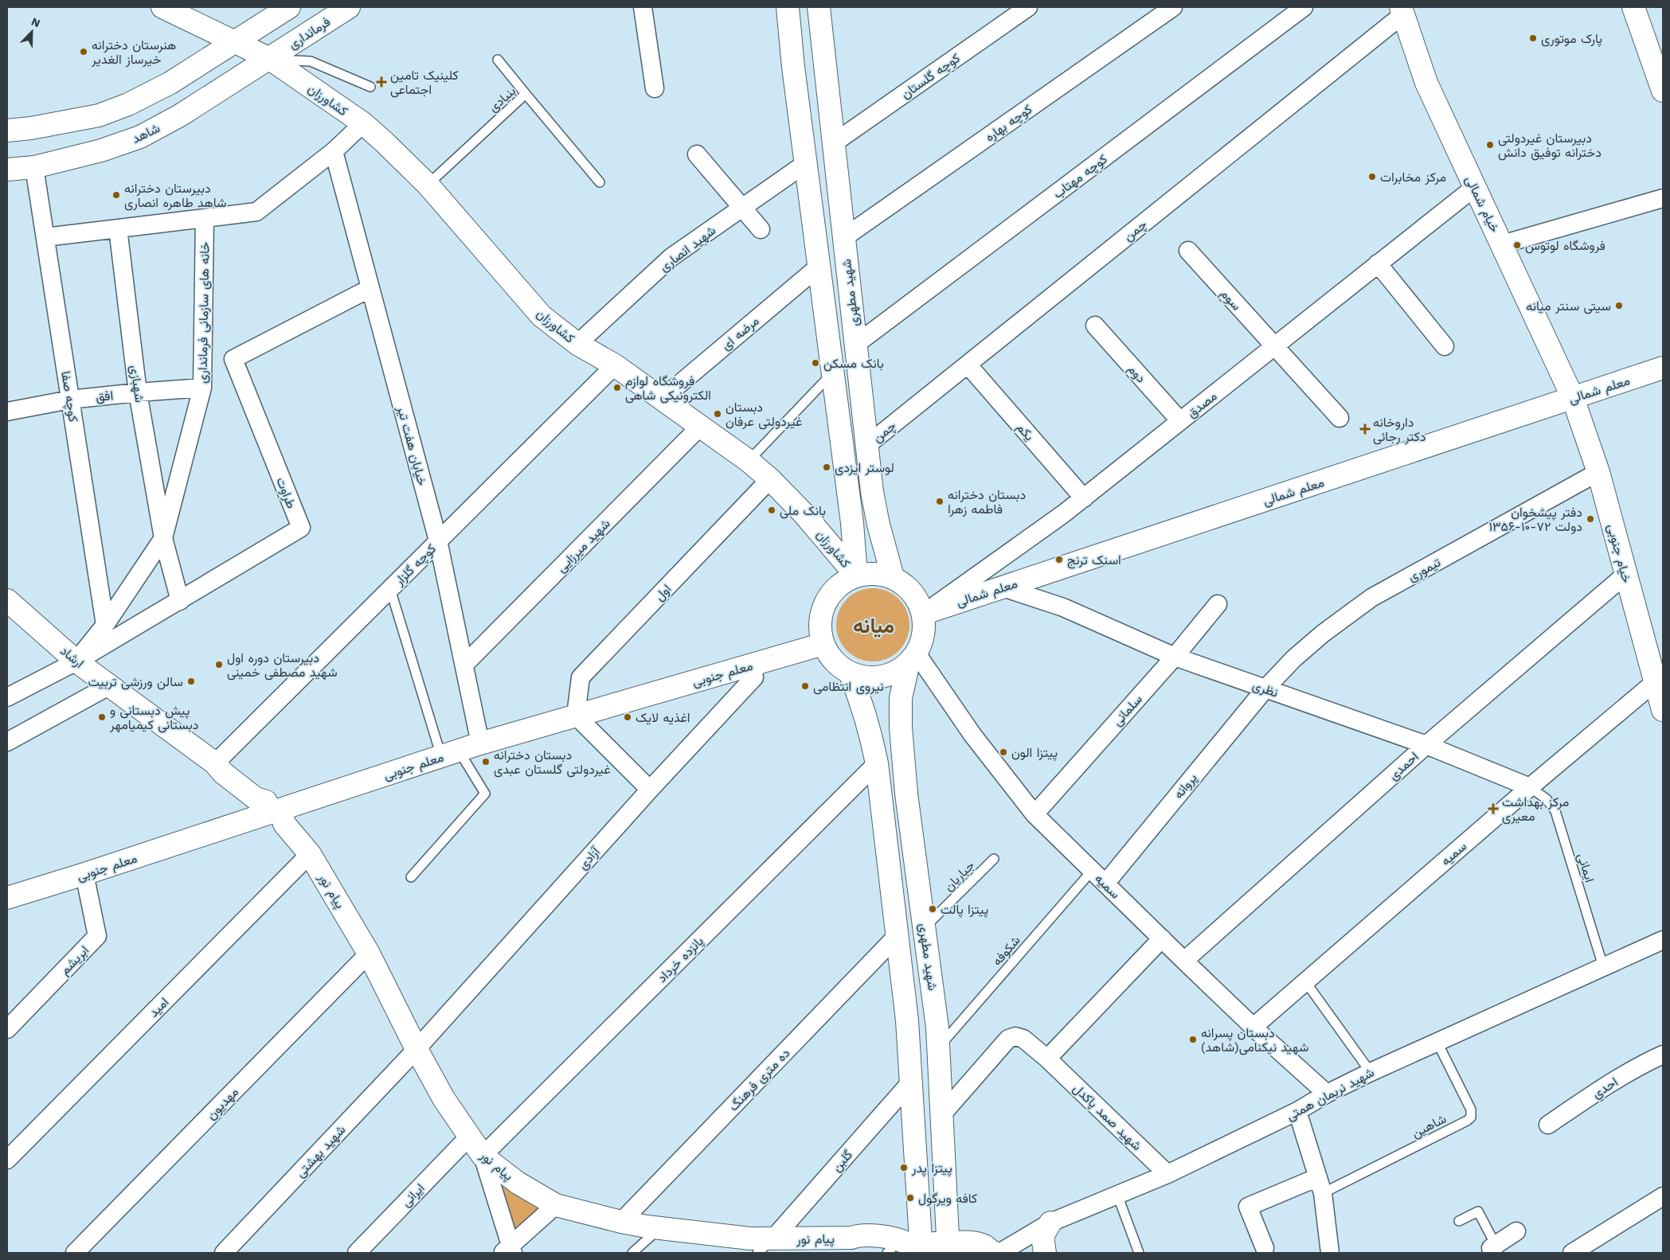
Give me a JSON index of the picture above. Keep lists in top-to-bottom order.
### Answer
{
  "streets": {
    "main road": [
      "فرمانداری",
      "کشاورزان",
      "شاهد",
      "خیام شمالی",
      "شهید مطهری",
      "معلم شمالی",
      "خیام جنوبی",
      "ارشاد",
      "معلم جنوبی",
      "پیام نور"
    ],
    "street": [
      "کوچه گلستان",
      "کوچه بهاره",
      "کوچه مهتاب",
      "چمن",
      "شهید انصاری",
      "سوم",
      "خانه های سازمانی فرمانداری",
      "مرضه ای",
      "دوم",
      "شهبازی",
      "افق",
      "کوچه صفا",
      "مصدق",
      "یکم",
      "خیابان هفت تیر",
      "طراوت",
      "شهید میرزایی",
      "کوچه گلزار",
      "تیموری",
      "اول",
      "نظری",
      "سلمانی",
      "احمدی",
      "پروانه",
      "سميه",
      "آزادی",
      "سمیه",
      "پانزده خرداد",
      "ابریشم",
      "امید",
      "ده متری فرهنگ",
      "احدي",
      "شهید نریمان همتی",
      "مهدیون",
      "شهید صمد پاکدل",
      "شهید بهشتی",
      "گلبن",
      "ایرانی"
    ],
    "lane": [
      "بنیادی",
      "ایمانی",
      "جباریان",
      "شکوفه",
      "شاهین"
    ]
  },
  "crossings": [
    ["فرمانداری", "کشاورزان"],
    ["فرمانداری", "شاهد"],
    ["کوچه گلستان", "شهید مطهری"],
    ["بنیادی", "کشاورزان"],
    ["کشاورزان", "شاهد"],
    ["کشاورزان", "شهید انصاری"],
    ["کشاورزان", "شهید مطهری"],
    ["کشاورزان", "مرضه ای"],
    ["کشاورزان", "معلم شمالی"],
    ["کشاورزان", "مصدق"],
    ["کشاورزان", "شهید میرزایی"],
    ["کشاورزان", "کوچه گلزار"],
    ["کشاورزان", "اول"],
    ["کشاورزان", "معلم جنوبی"],
    ["کشاورزان", "سمیه"],
    ["کوچه بهاره", "شهید مطهری"],
    ["شاهد", "کوچه صفا"],
    ["کوچه مهتاب", "شهید مطهری"],
    ["خیام شمالی", "چمن"],
    ["خیام شمالی", "معلم شمالی"],
    ["خیام شمالی", "مصدق"],
    ["خیام شمالی", "خیام جنوبی"],
    ["چمن", "شهید مطهری"],
    ["چمن", "یکم"],
    ["شهید انصاری", "شهید مطهری"],
    ["شهید مطهری", "مرضه ای"],
    ["شهید مطهری", "معلم شمالی"],
    ["شهید مطهری", "مصدق"],
    ["شهید مطهری", "معلم جنوبی"],
    ["شهید مطهری", "جباریان"],
    ["شهید مطهری", "سمیه"],
    ["شهید مطهری", "پیام نور"],
    ["شهید مطهری", "شکوفه"],
    ["شهید مطهری", "شهید صمد پاکدل"],
    ["سوم", "مصدق"],
    ["خانه های سازمانی فرمانداری", "شهبازی"],
    ["خانه های سازمانی فرمانداری", "افق"],
    ["خانه های سازمانی فرمانداری", "کوچه صفا"],
    ["خانه های سازمانی فرمانداری", "طراوت"],
    ["خانه های سازمانی فرمانداری", "ارشاد"],
    ["دوم", "مصدق"],
    ["شهبازی", "افق"],
    ["شهبازی", "طراوت"],
    ["معلم شمالی", "مصدق"],
    ["معلم شمالی", "خیام جنوبی"],
    ["معلم شمالی", "معلم جنوبی"],
    ["معلم شمالی", "نظری"],
    ["معلم شمالی", "سمیه"],
    ["افق", "کوچه صفا"],
    ["مصدق", "یکم"],
    ["مصدق", "معلم جنوبی"],
    ["مصدق", "سمیه"],
    ["خیابان هفت تیر", "طراوت"],
    ["خیابان هفت تیر", "شهید میرزایی"],
    ["خیابان هفت تیر", "کوچه گلزار"],
    ["خیابان هفت تیر", "معلم جنوبی"],
    ["طراوت", "ارشاد"],
    ["خیام جنوبی", "تیموری"],
    ["خیام جنوبی", "احمدی"],
    ["خیام جنوبی", "سميه"],
    ["کوچه گلزار", "ارشاد"],
    ["تیموری", "نظری"],
    ["تیموری", "پروانه"],
    ["اول", "معلم جنوبی"],
    ["ارشاد", "معلم جنوبی"],
    ["ارشاد", "پیام نور"],
    ["معلم جنوبی", "آزادی"],
    ["معلم جنوبی", "سمیه"],
    ["معلم جنوبی", "پیام نور"],
    ["معلم جنوبی", "ابریشم"],
    ["نظری", "سلمانی"],
    ["نظری", "احمدی"],
    ["نظری", "پروانه"],
    ["نظری", "سميه"],
    ["نظری", "ایمانی"],
    ["سلمانی", "سمیه"],
    ["احمدی", "سمیه"],
    ["پروانه", "سمیه"],
    ["سميه", "ایمانی"],
    ["سميه", "سمیه"],
    ["آزادی", "پیام نور"],
    ["آزادی", "شهید بهشتی"],
    ["ایمانی", "شهید نریمان همتی"],
    ["سمیه", "شکوفه"],
    ["سمیه", "شهید نریمان همتی"],
    ["پیام نور", "پانزده خرداد"],
    ["پیام نور", "امید"],
    ["پیام نور", "ده متری فرهنگ"],
    ["پیام نور", "شهید نریمان همتی"],
    ["پیام نور", "مهدیون"],
    ["پیام نور", "شهید بهشتی"],
    ["پیام نور", "گلبن"],
    ["پیام نور", "ایرانی"],
    ["شهید نریمان همتی", "شهید صمد پاکدل"],
    ["شهید نریمان همتی", "شاهین"]
  ],
  "districts": ["میانه"],
  "places": {
    "other": [
      "پارک موتوری",
      "هنرستان دخترانه خیرساز الغدیر",
      "دبیرستان غیردولتی دخترانه توفیق دانش",
      "مرکز مخابرات",
      "دبیرستان دخترانه شاهد طاهره انصاری",
      "فروشگاه لوتوس",
      "سیتی سنتر میانه",
      "بانک مسکن",
      "فروشگاه لوازم الکترونیکی شاهی",
      "دبستان غیردولتی عرفان",
      "لوستر ایزدی",
      "دبستان دخترانه فاطمه زهرا",
      "بانک ملی",
      "دفتر پیشخوان دولت ۷۲-۱۰-۱۳۵۶",
      "اسنک ترنج",
      "دبیرستان دوره اول شهید مصطفی خمینی",
      "سالن ورزشی تربیت",
      "نیروی انتظامی",
      "پیش دبستانی و دبستانی کیمیامهر",
      "اغذیه لایک",
      "پیتزا الون",
      "دبستان دخترانه غیردولتی گلستان عبدی",
      "پیتزا پالت",
      "دبستان پسرانه شهید نیکنامی(شاهد)",
      "پیتزا پدر",
      "کافه ویرگول"
    ],
    "health": ["کلینیک تامین اجتماعی", "داروخانه دکتر رجائی", "مرکز بهداشت معیری"]
  },
  "north": "top right"
}
